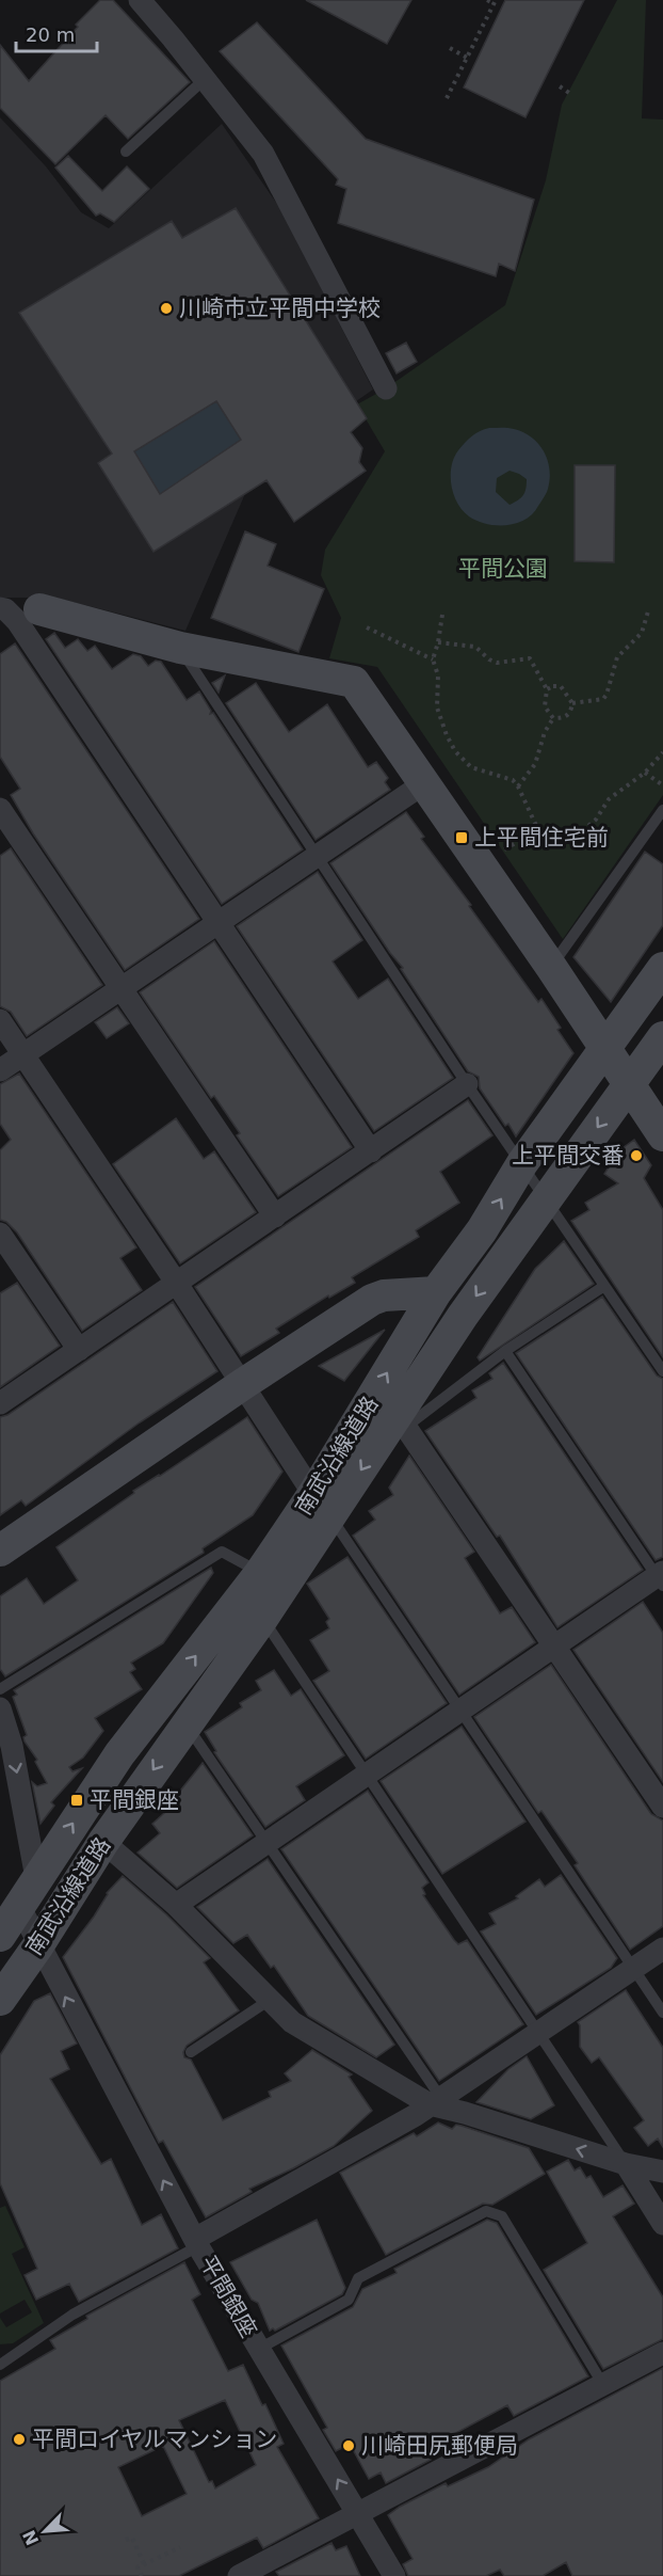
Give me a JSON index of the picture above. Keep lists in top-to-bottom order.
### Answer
{
  "streets": {
    "street": ["南武沿線道路", "平間銀座"]
  },
  "crossings": [
    ["南武沿線道路", "平間銀座"]
  ],
  "parks": ["平間公園"],
  "places": {
    "other": [
      "川崎市立平間中学校",
      "上平間交番",
      "平間ロイヤルマンション",
      "川崎田尻郵便局"
    ],
    "transit": ["上平間住宅前", "平間銀座"]
  },
  "scale_bar": "20 m",
  "north": "bottom left"
}
